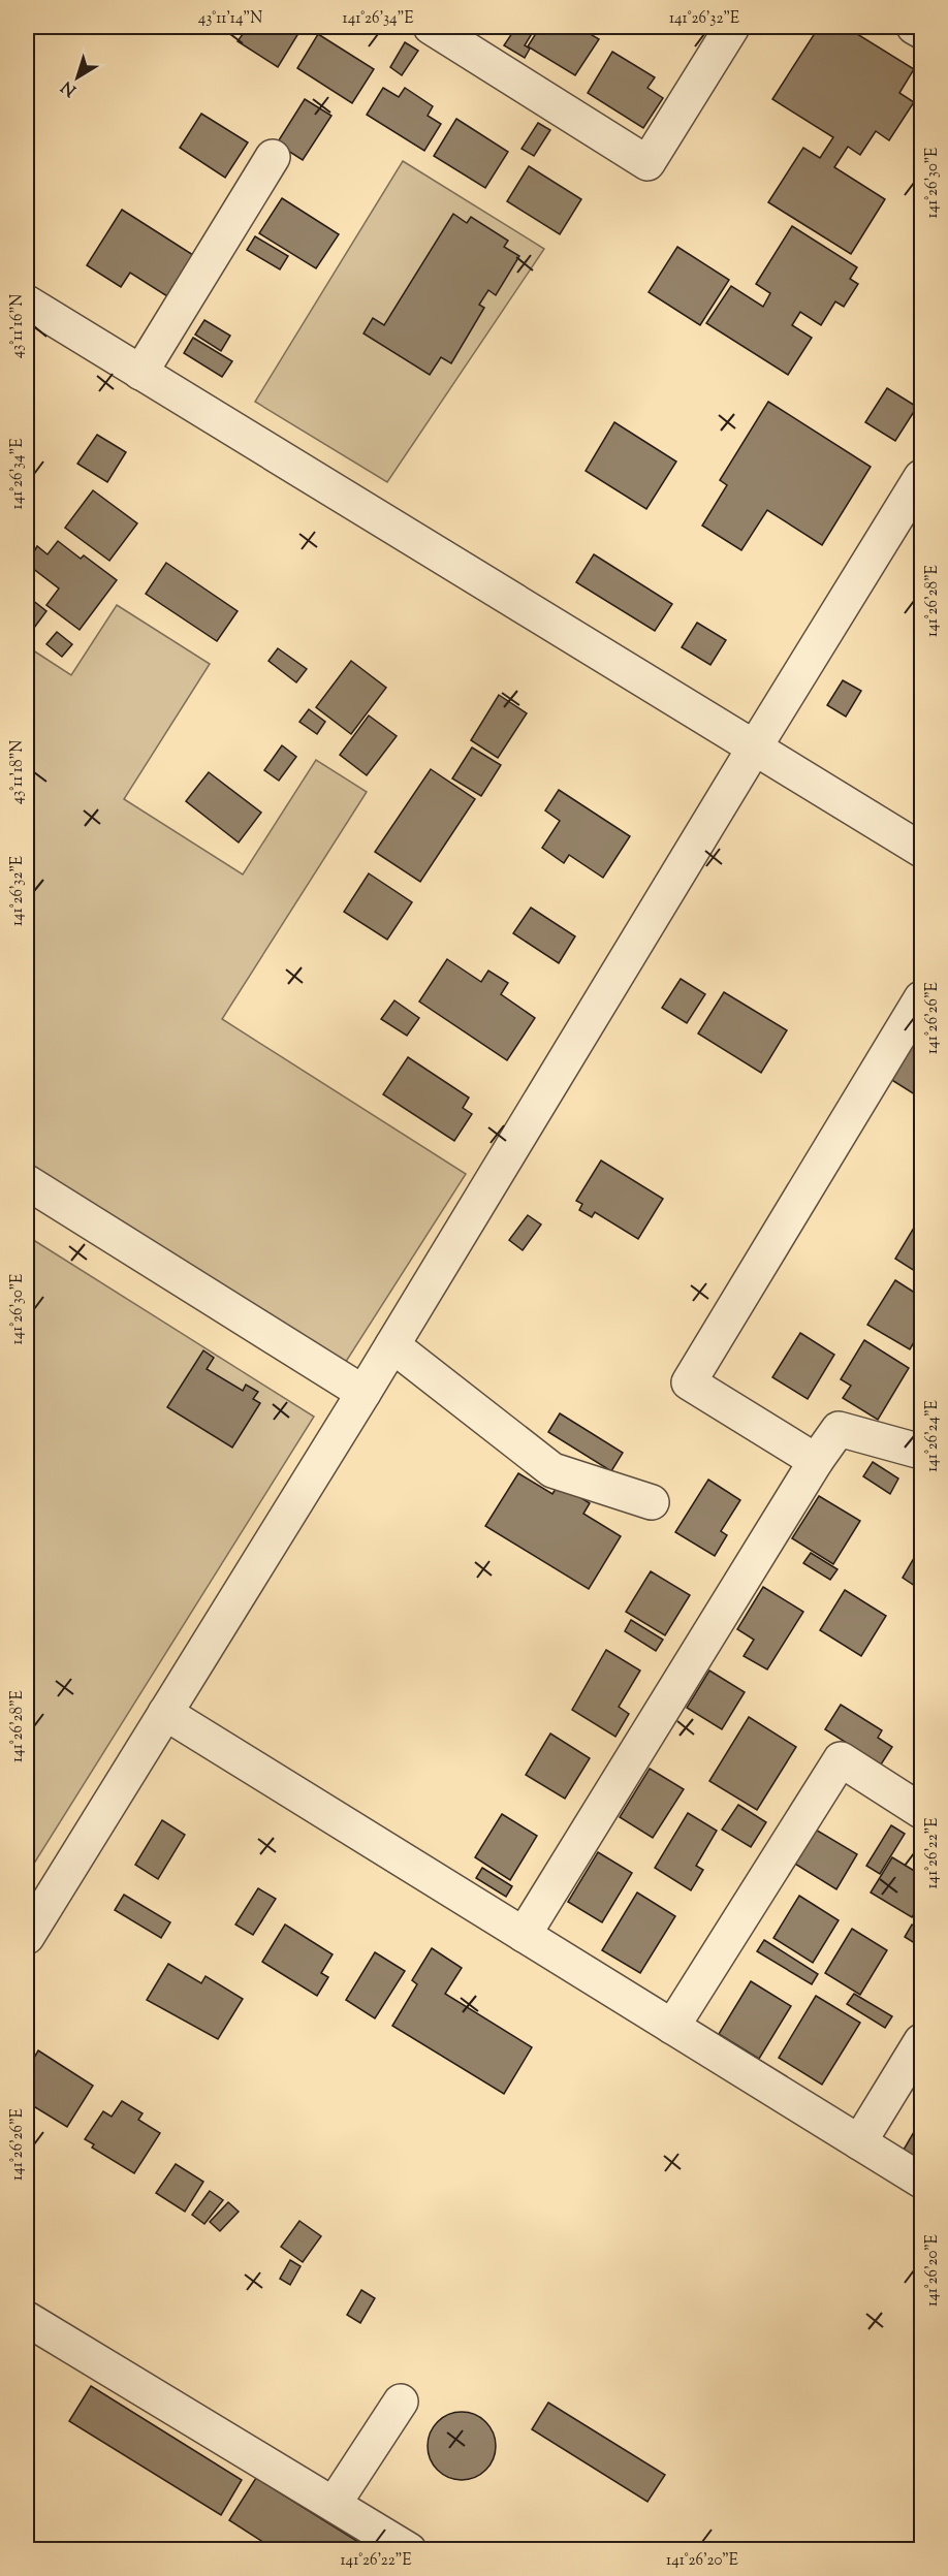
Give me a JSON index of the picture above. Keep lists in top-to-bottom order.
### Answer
{
  "north": "bottom left",
  "coordinates": [
    "43°11'14\"N",
    "141°26'34\"E",
    "141°26'32\"E",
    "141°26'30\"E",
    "43°11'16\"N",
    "141°26'28\"E",
    "43°11'18\"N",
    "141°26'26\"E",
    "141°26'24\"E",
    "141°26'22\"E",
    "141°26'20\"E"
  ]
}
